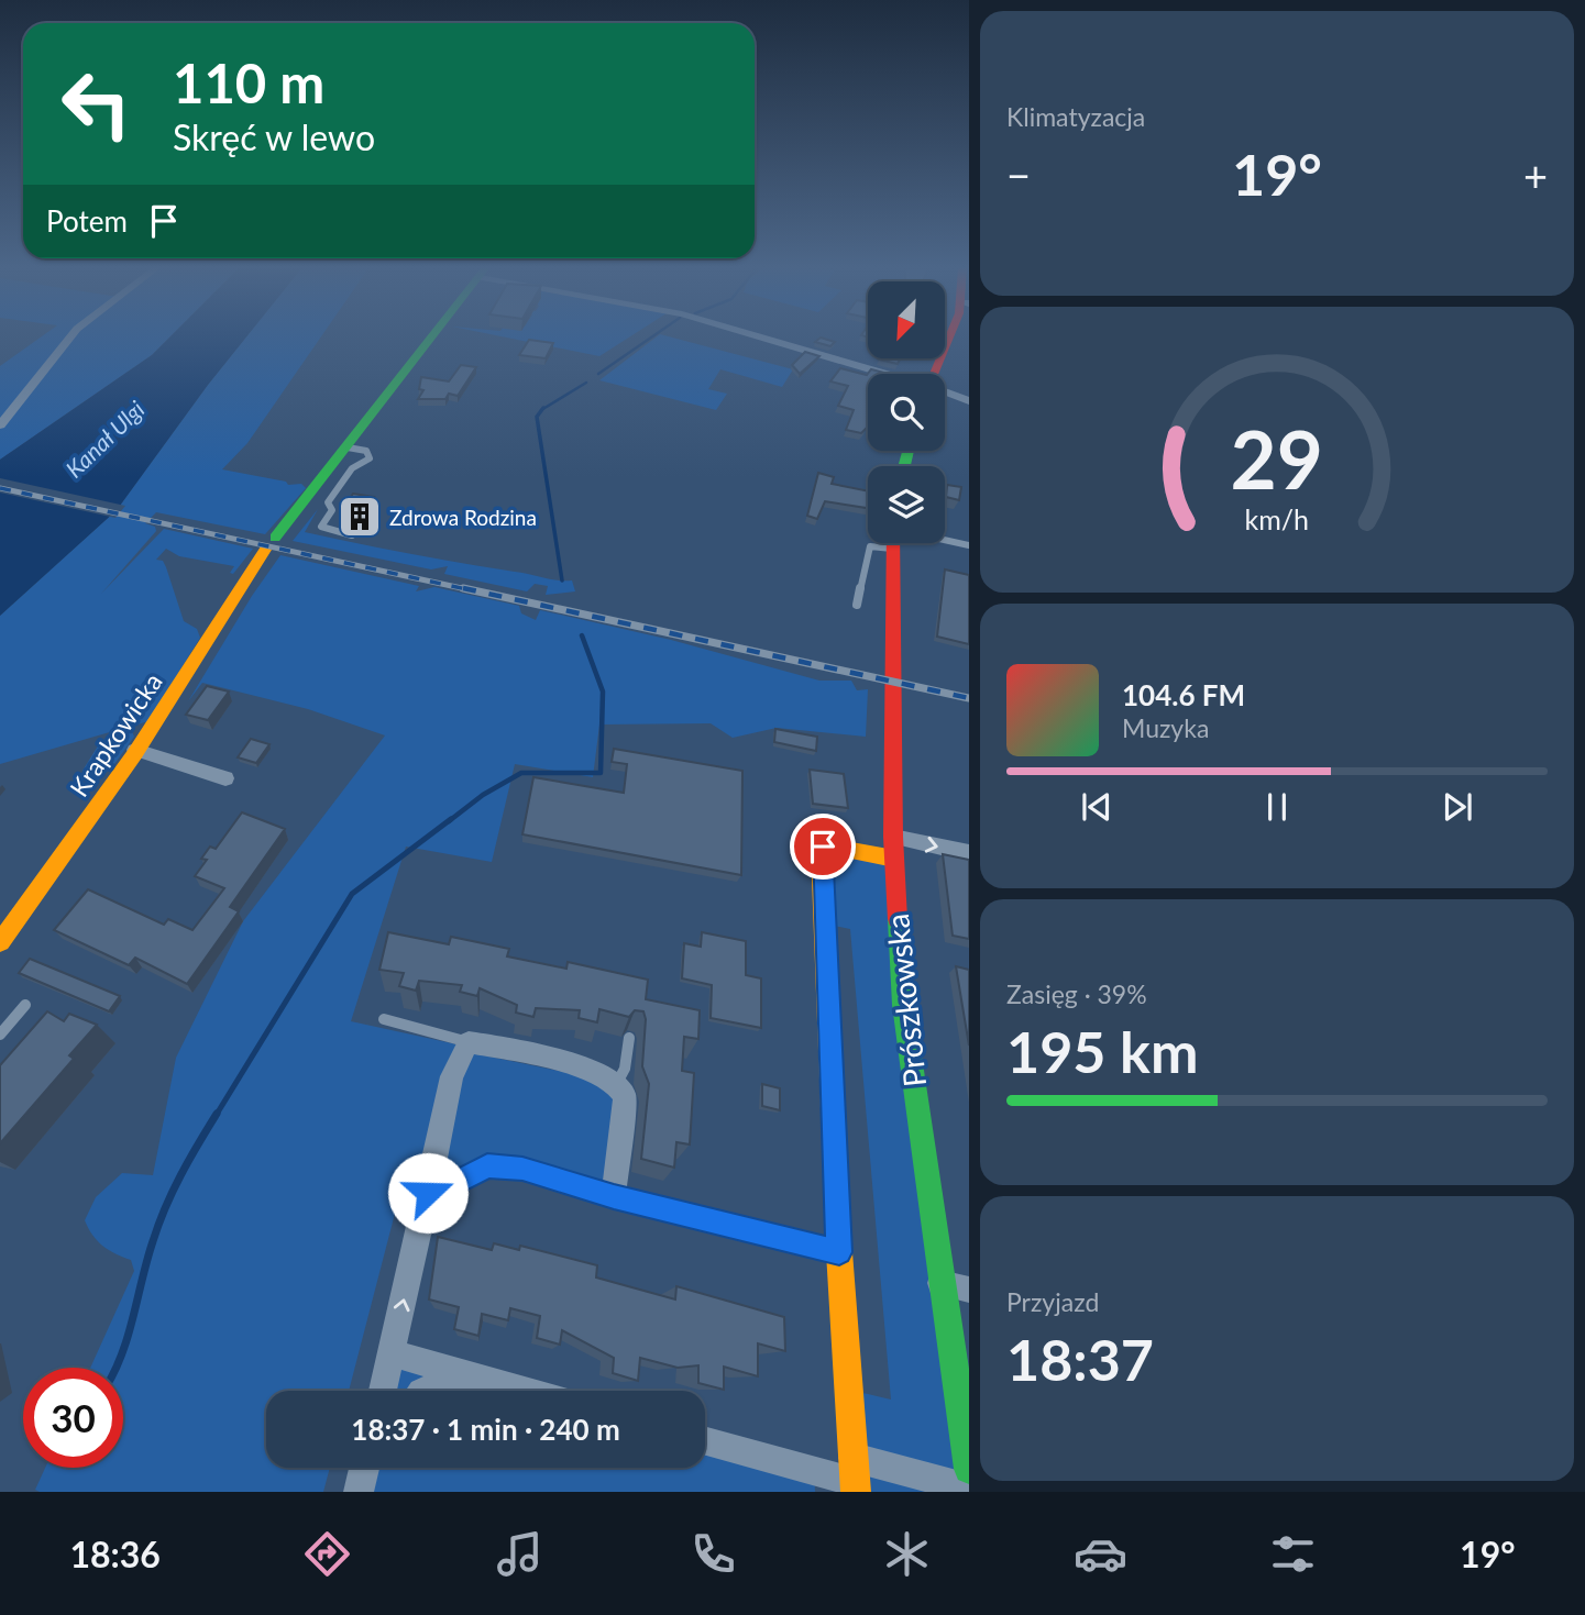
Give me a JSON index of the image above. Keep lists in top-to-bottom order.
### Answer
{
  "streets": {
    "street": ["Krapkowicka", "Prószkowska"]
  },
  "water": ["Kanał Ulgi"],
  "places": {
    "building": ["Zdrowa Rodzina"]
  },
  "north": "bottom left",
  "page": {
    "tile": [
      "Klimatyzacja",
      ["Zasięg · 39%", "195 km"],
      ["Przyjazd", "18:37"]
    ],
    "turn": ["110 m", "Skręć w lewo"],
    "heat": ["−", "19°", "+"],
    "then": "Potem",
    "song": ["104.6 FM", "Muzyka"],
    "limit": "30",
    "trip": "18:37 · 1 min · 240 m",
    "tabs": ["18:36", "19°"],
    "gauge": ["29", "km/h"]
  }
}
